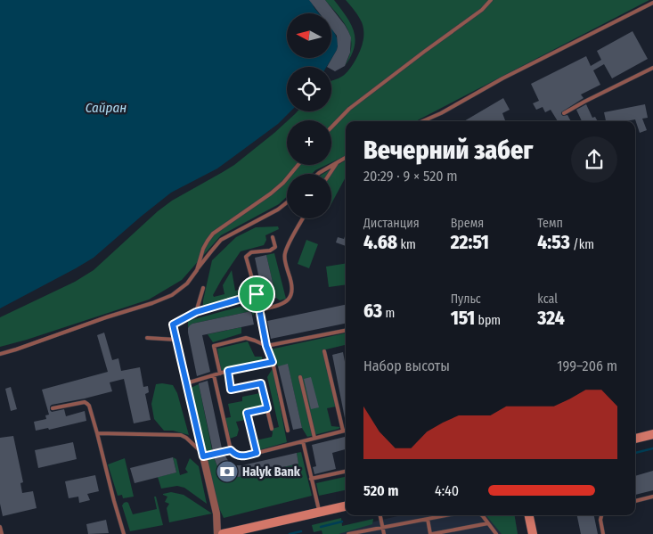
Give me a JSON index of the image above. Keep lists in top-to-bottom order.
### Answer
{
  "water": ["Сайран"],
  "places": {
    "bank": ["Halyk Bank"]
  },
  "north": "left",
  "page": {
    "map_buttons": ["+", "−"],
    "heading": ["Вечерний забег", "20:29 · 9 × 520 m"],
    "stats": [
      ["Дистанция", "4.68 km"],
      ["Время", "22:51"],
      ["Темп", "4:53 /km"],
      ["63 m"],
      ["Пульс", "151 bpm"],
      ["kcal", "324"]
    ],
    "chart": ["Набор высоты", "199–206 m"],
    "list": [
      {
        "name": "520 m",
        "note": "4:40"
      }
    ]
  }
}
